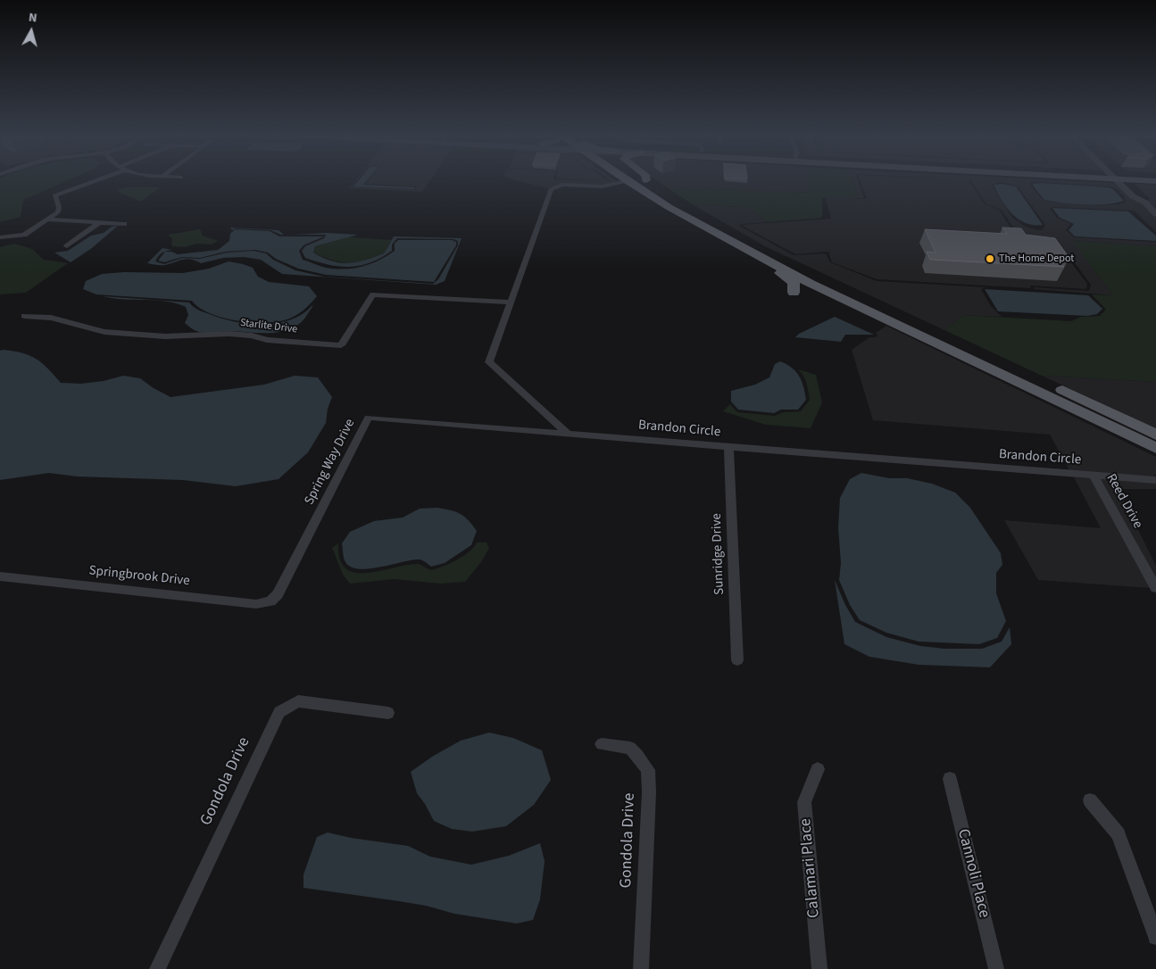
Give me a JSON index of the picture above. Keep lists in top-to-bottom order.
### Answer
{
  "streets": {
    "street": [
      "Starlite Drive",
      "Brandon Circle",
      "Spring Way Drive",
      "Reed Drive",
      "Sunridge Drive",
      "Springbrook Drive",
      "Gondola Drive",
      "Calamari Place",
      "Cannoli Place"
    ]
  },
  "crossings": [
    ["Brandon Circle", "Spring Way Drive"],
    ["Brandon Circle", "Reed Drive"],
    ["Brandon Circle", "Sunridge Drive"],
    ["Spring Way Drive", "Springbrook Drive"]
  ],
  "places": ["The Home Depot"],
  "north": "top"
}
